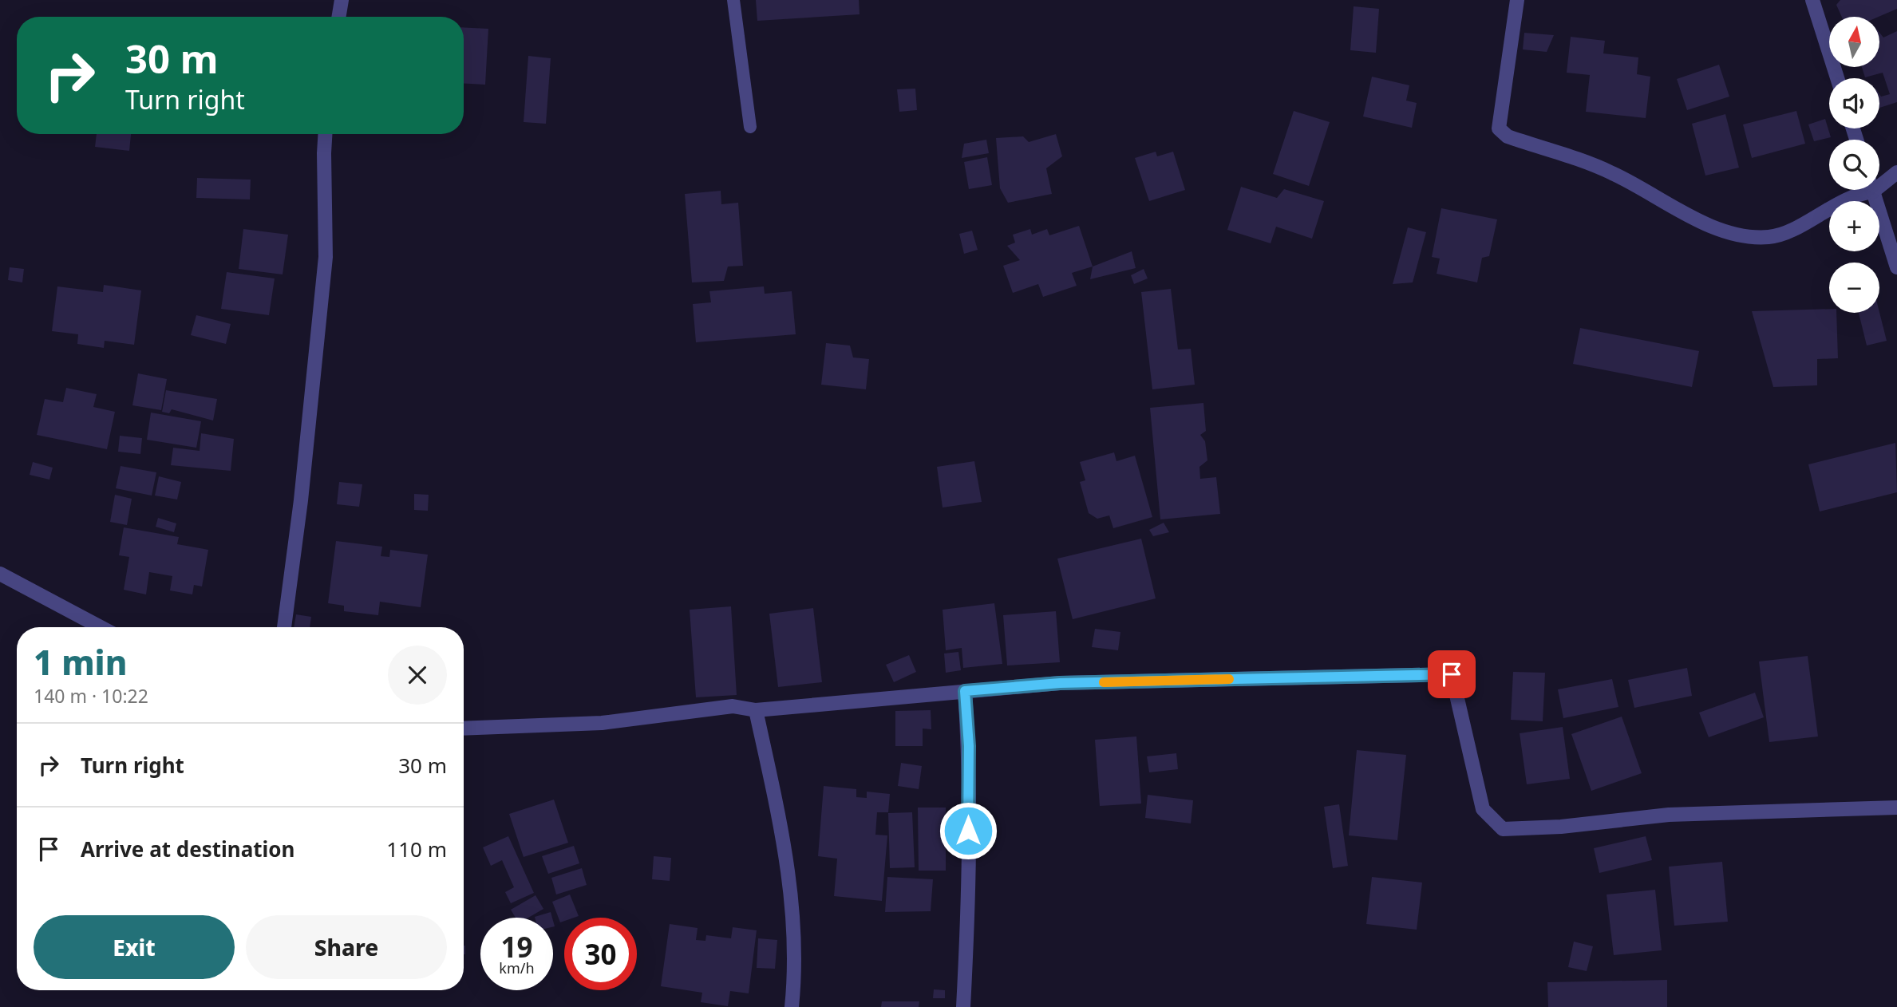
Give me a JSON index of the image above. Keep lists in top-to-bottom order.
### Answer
{
  "north": "top",
  "page": {
    "map_buttons": ["+", "−"],
    "turn": ["30 m", "Turn right"],
    "heading": ["1 min", "140 m · 10:22"],
    "list": [
      {
        "name": "Turn right",
        "value": "30 m"
      },
      {
        "name": "Arrive at destination",
        "value": "110 m"
      }
    ],
    "buttons": ["Exit", "Share"],
    "speed": "19 km/h",
    "limit": "30"
  }
}
